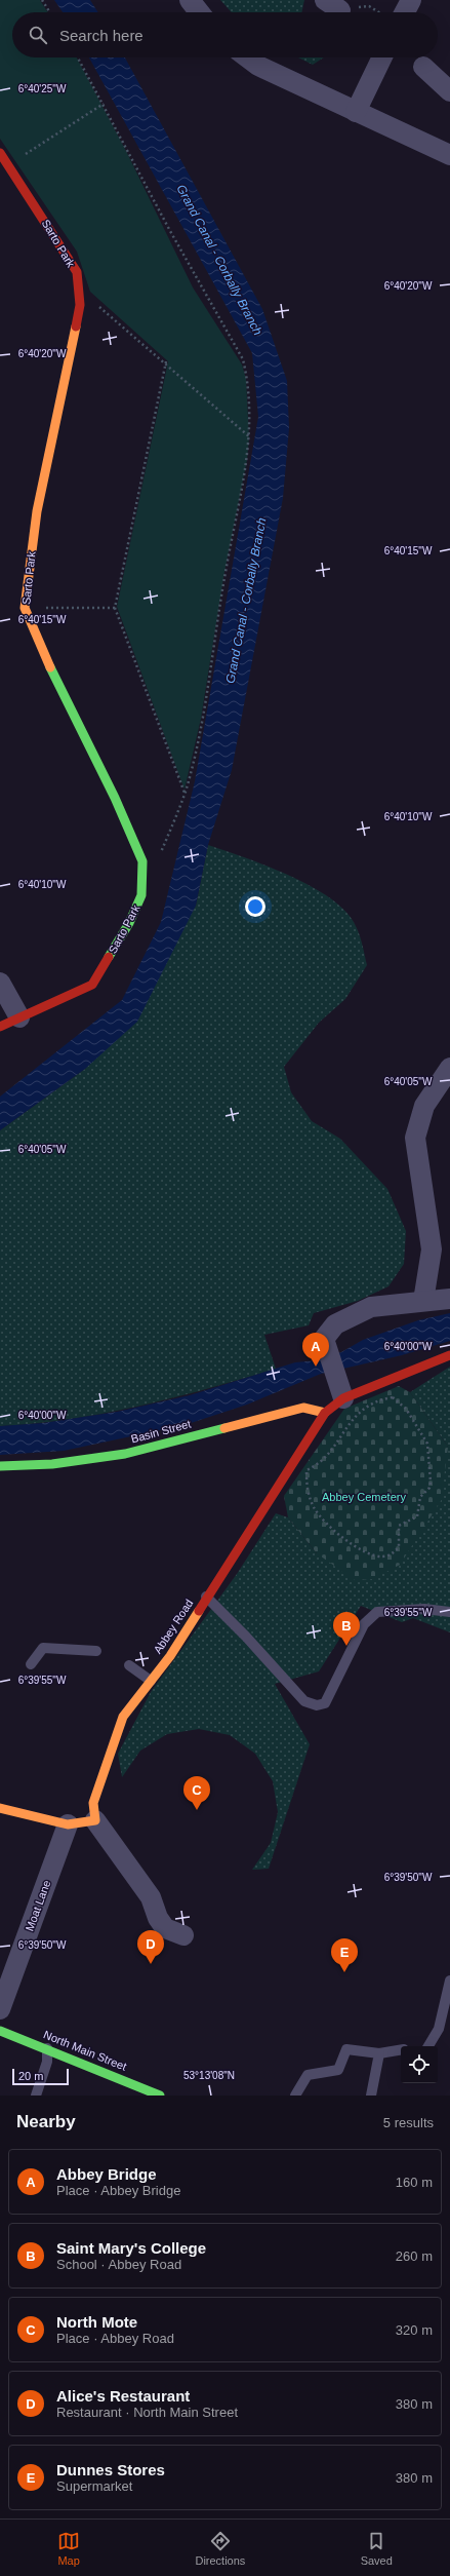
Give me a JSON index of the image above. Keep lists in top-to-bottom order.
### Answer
{
  "streets": {
    "street": [
      "Sarto Park",
      "Basin Street",
      "Abbey Road",
      "Moat Lane",
      "North Main Street"
    ]
  },
  "crossings": [
    ["Basin Street", "Abbey Road"]
  ],
  "water": ["Grand Canal - Corbally Branch"],
  "parks": ["Abbey Cemetery"],
  "scale_bar": "20 m",
  "page": {
    "search": "Search here",
    "pins": [
      "A",
      "B",
      "C",
      "D",
      "E"
    ],
    "scale": "20 m",
    "heading": ["Nearby", "5 results"],
    "list": [
      {
        "mark": "A",
        "name": "Abbey Bridge",
        "note": "Place · Abbey Bridge",
        "value": "160 m"
      },
      {
        "mark": "B",
        "name": "Saint Mary's College",
        "note": "School · Abbey Road",
        "value": "260 m"
      },
      {
        "mark": "C",
        "name": "North Mote",
        "note": "Place · Abbey Road",
        "value": "320 m"
      },
      {
        "mark": "D",
        "name": "Alice's Restaurant",
        "note": "Restaurant · North Main Street",
        "value": "380 m"
      },
      {
        "mark": "E",
        "name": "Dunnes Stores",
        "note": "Supermarket",
        "value": "380 m"
      }
    ],
    "nav": ["Map", "Directions", "Saved"]
  },
  "coordinates": [
    "6°40'25\"W",
    "6°40'20\"W",
    "6°40'15\"W",
    "6°40'10\"W",
    "6°40'05\"W",
    "6°40'00\"W",
    "6°39'55\"W",
    "6°39'50\"W",
    "53°13'08\"N"
  ]
}
